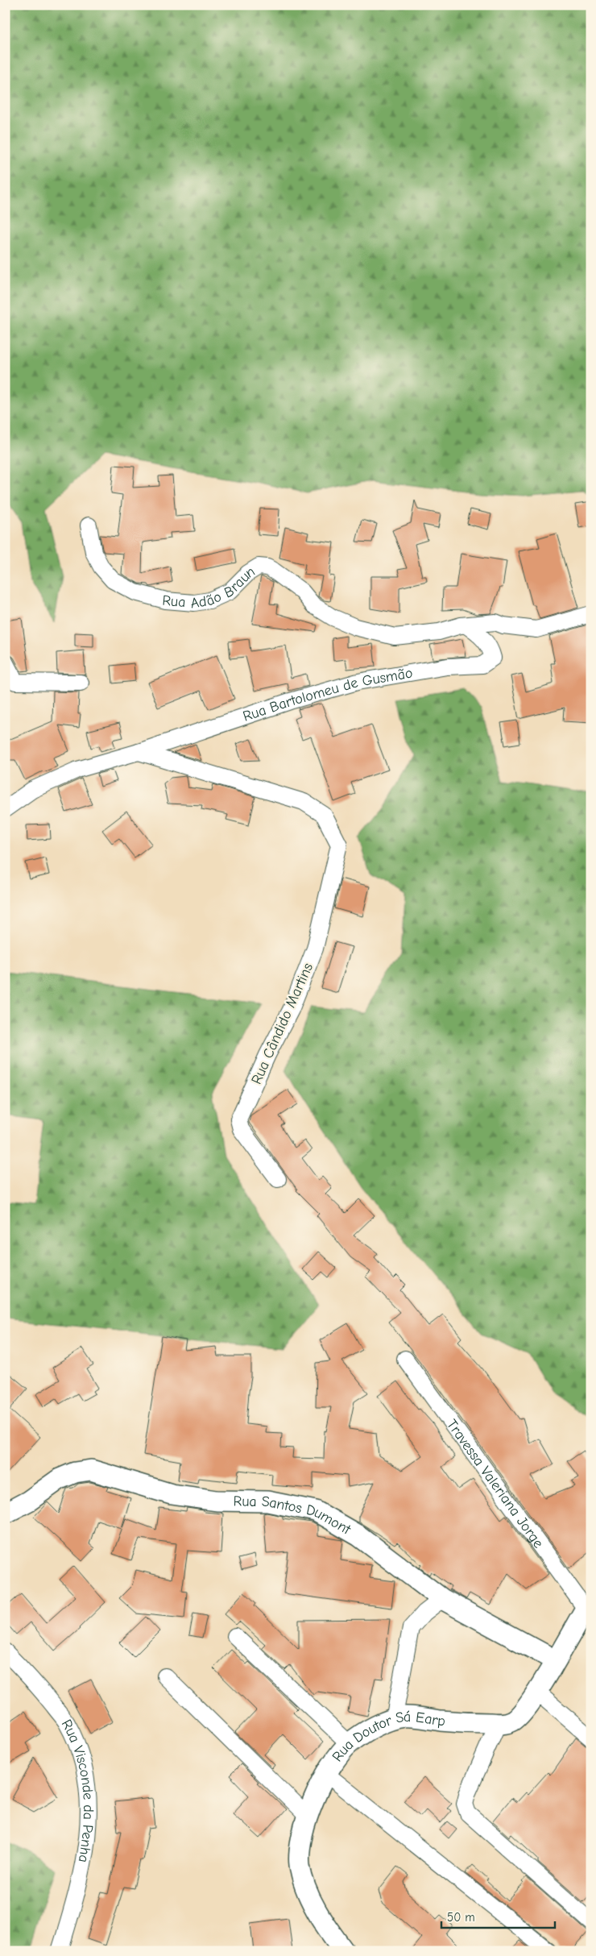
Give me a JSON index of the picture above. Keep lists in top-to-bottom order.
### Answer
{
  "streets": {
    "main road": ["Rua Santos Dumont", "Rua Doutor Sá Earp"],
    "street": [
      "Rua Adão Braun",
      "Rua Bartolomeu de Gusmão",
      "Rua Cândido Martins",
      "Travessa Valeriana Jorge",
      "Rua Visconde da Penha"
    ]
  },
  "crossings": [
    ["Rua Adão Braun", "Rua Bartolomeu de Gusmão"],
    ["Rua Bartolomeu de Gusmão", "Rua Cândido Martins"],
    ["Travessa Valeriana Jorge", "Rua Doutor Sá Earp"],
    ["Rua Santos Dumont", "Rua Doutor Sá Earp"]
  ],
  "scale_bar": "50 m"
}
